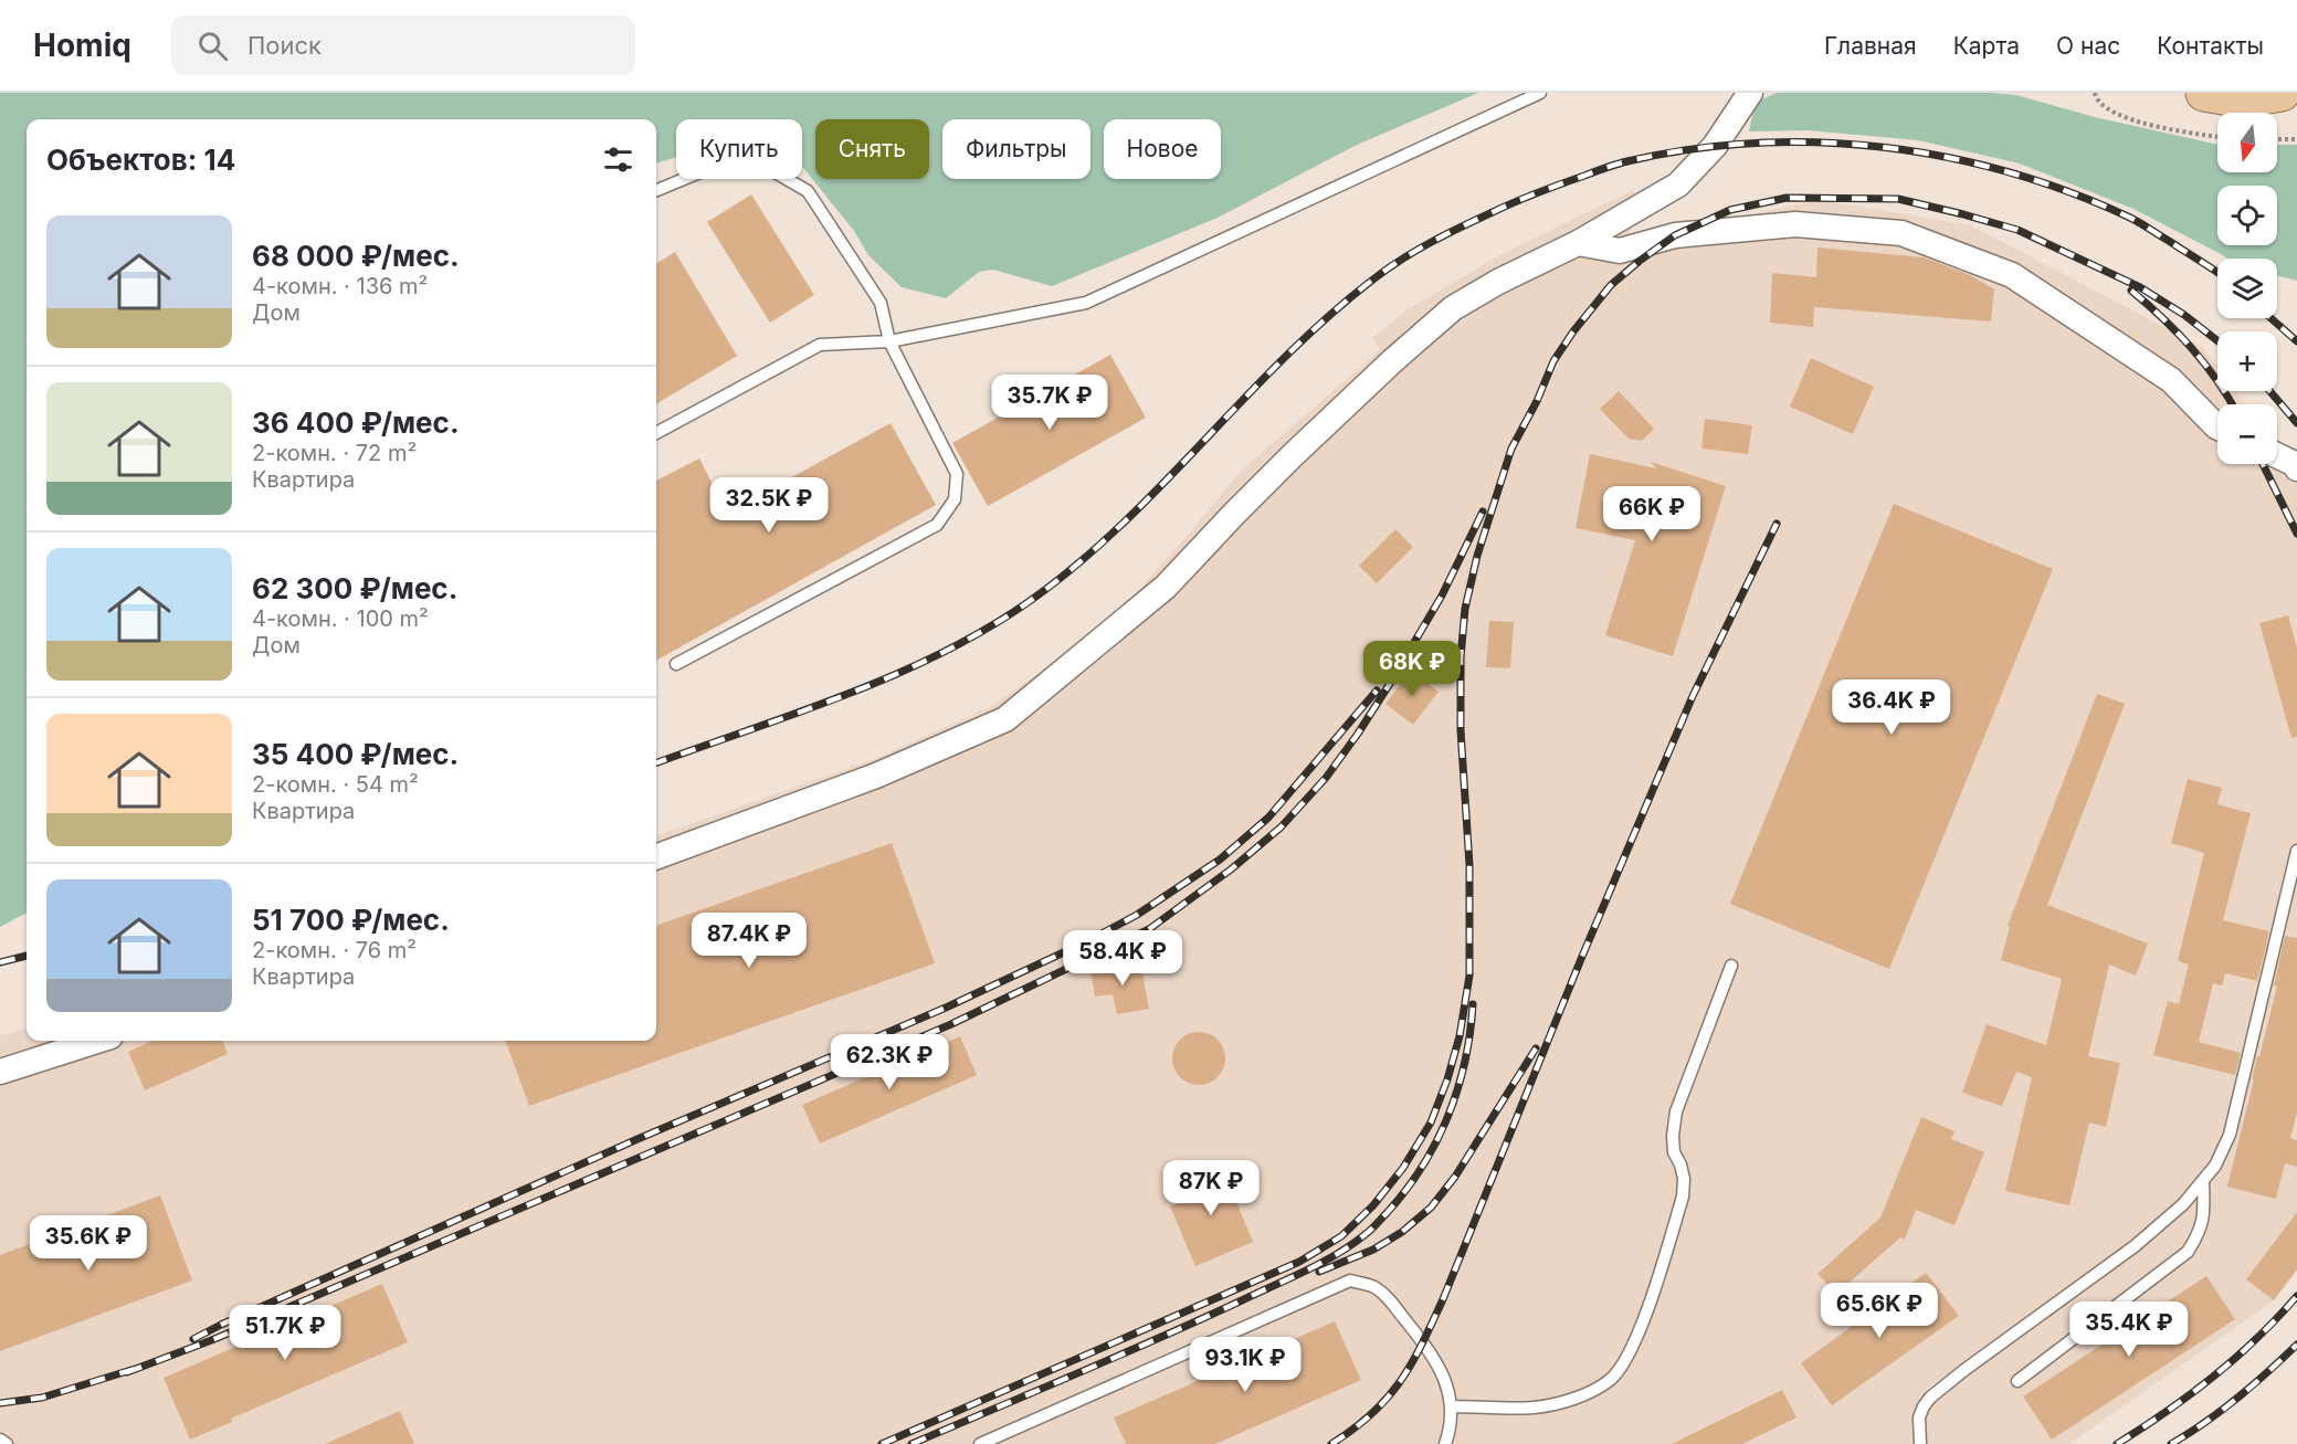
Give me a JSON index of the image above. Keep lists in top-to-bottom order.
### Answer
{
  "north": "bottom",
  "page": {
    "header": "Homiq",
    "search": "Поиск",
    "nav": [
      "Главная",
      "Карта",
      "О нас",
      "Контакты"
    ],
    "map_buttons": ["+", "−"],
    "chip": [
      "Купить",
      "Снять",
      "Фильтры",
      "Новое"
    ],
    "heading": "Объектов: 14",
    "list": [
      {
        "name": "68 000 ₽/мес.",
        "note": "4-комн. · 136 m² · Дом"
      },
      {
        "name": "36 400 ₽/мес.",
        "note": "2-комн. · 72 m² · Квартира"
      },
      {
        "name": "62 300 ₽/мес.",
        "note": "4-комн. · 100 m² · Дом"
      },
      {
        "name": "35 400 ₽/мес.",
        "note": "2-комн. · 54 m² · Квартира"
      },
      {
        "name": "51 700 ₽/мес.",
        "note": "2-комн. · 76 m² · Квартира"
      }
    ],
    "price": [
      "35.7K ₽",
      "32.5K ₽",
      "66K ₽",
      "68K ₽",
      "36.4K ₽",
      "87.4K ₽",
      "58.4K ₽",
      "62.3K ₽",
      "87K ₽",
      "35.6K ₽",
      "65.6K ₽",
      "35.4K ₽",
      "51.7K ₽",
      "93.1K ₽"
    ]
  }
}
